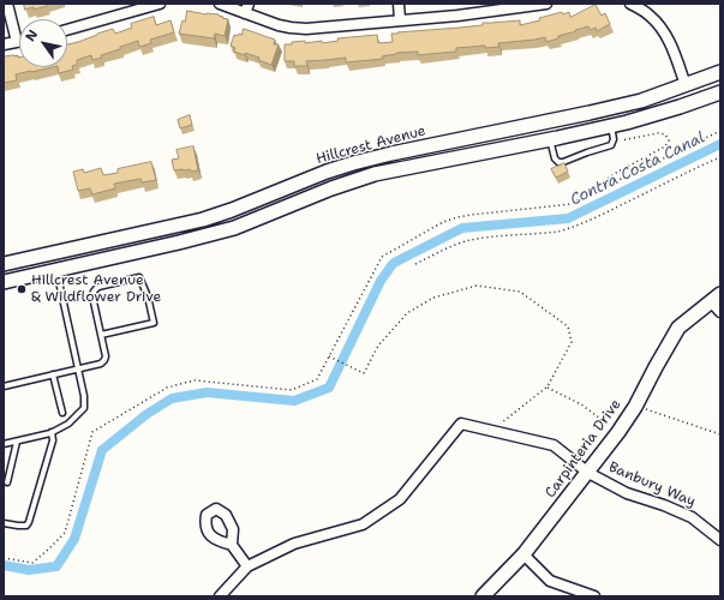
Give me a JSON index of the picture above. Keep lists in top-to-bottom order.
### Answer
{
  "streets": {
    "main road": ["Hillcrest Avenue", "Carpinteria Drive"],
    "street": ["Banbury Way"]
  },
  "crossings": [
    ["Carpinteria Drive", "Banbury Way"]
  ],
  "water": ["Contra Costa Canal"],
  "places": ["Hillcrest Avenue & Wildflower Drive"],
  "north": "top left"
}
